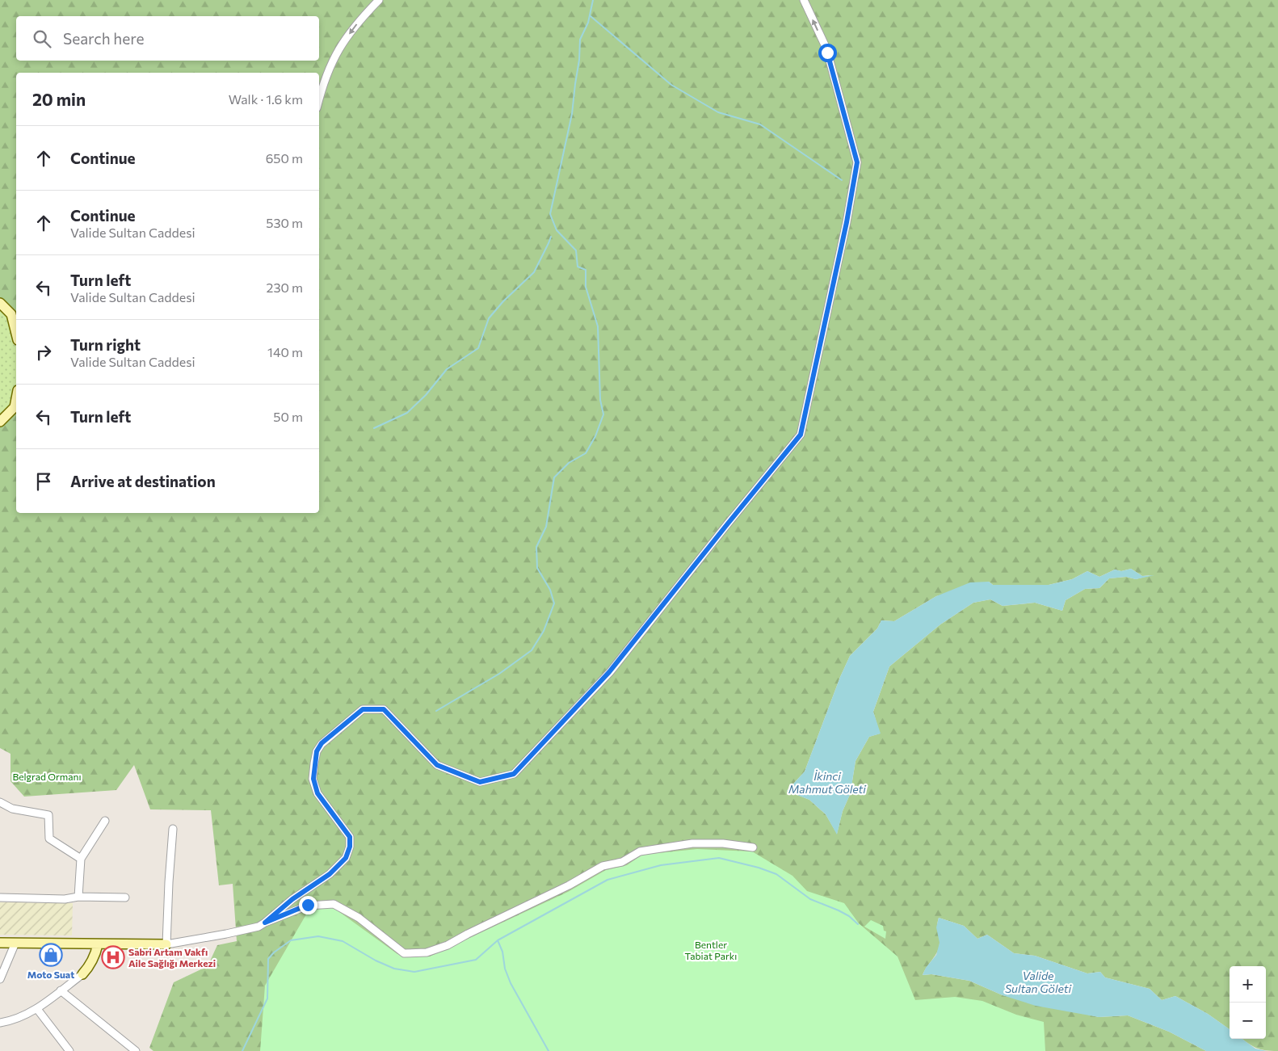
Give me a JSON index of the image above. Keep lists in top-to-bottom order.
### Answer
{
  "water": ["İkinci Mahmut Göleti", "Valide Sultan Göleti"],
  "parks": ["Belgrad Ormanı", "Bentler Tabiat Parkı"],
  "places": {
    "shop": ["Moto Suat"],
    "hospital": ["Sabri Artam Vakfı Aile Sağlığı Merkezi"]
  },
  "page": {
    "search": "Search here",
    "heading": ["20 min", "Walk · 1.6 km"],
    "list": [
      ["Continue", "650 m"],
      ["Continue", "Valide Sultan Caddesi", "530 m"],
      ["Turn left", "Valide Sultan Caddesi", "230 m"],
      ["Turn right", "Valide Sultan Caddesi", "140 m"],
      ["Turn left", "50 m"],
      "Arrive at destination"
    ],
    "map_buttons": ["+", "−"]
  }
}
